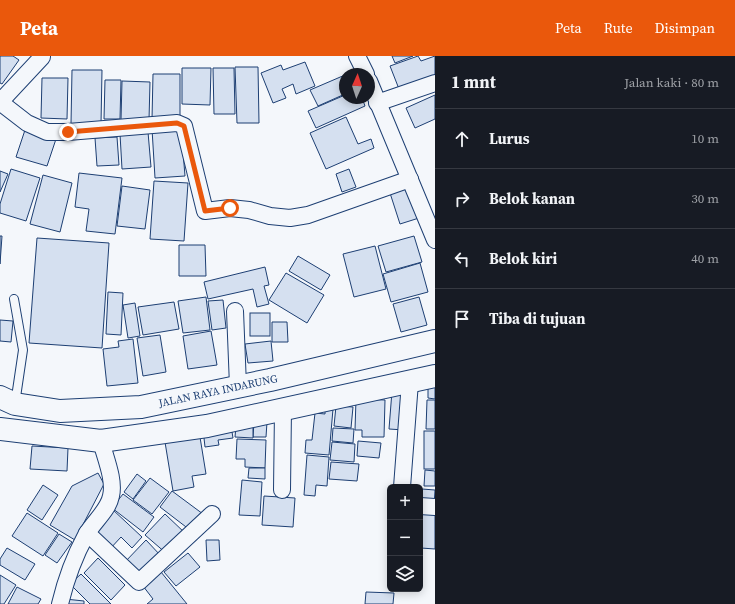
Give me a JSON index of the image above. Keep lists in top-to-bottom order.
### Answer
{
  "streets": {
    "highway": ["JALAN RAYA INDARUNG"]
  },
  "north": "top",
  "page": {
    "header": "Peta",
    "nav": ["Peta", "Rute", "Disimpan"],
    "heading": ["1 mnt", "Jalan kaki · 80 m"],
    "list": [
      ["Lurus", "10 m"],
      ["Belok kanan", "30 m"],
      ["Belok kiri", "40 m"],
      "Tiba di tujuan"
    ],
    "map_buttons": ["+", "−"]
  }
}
